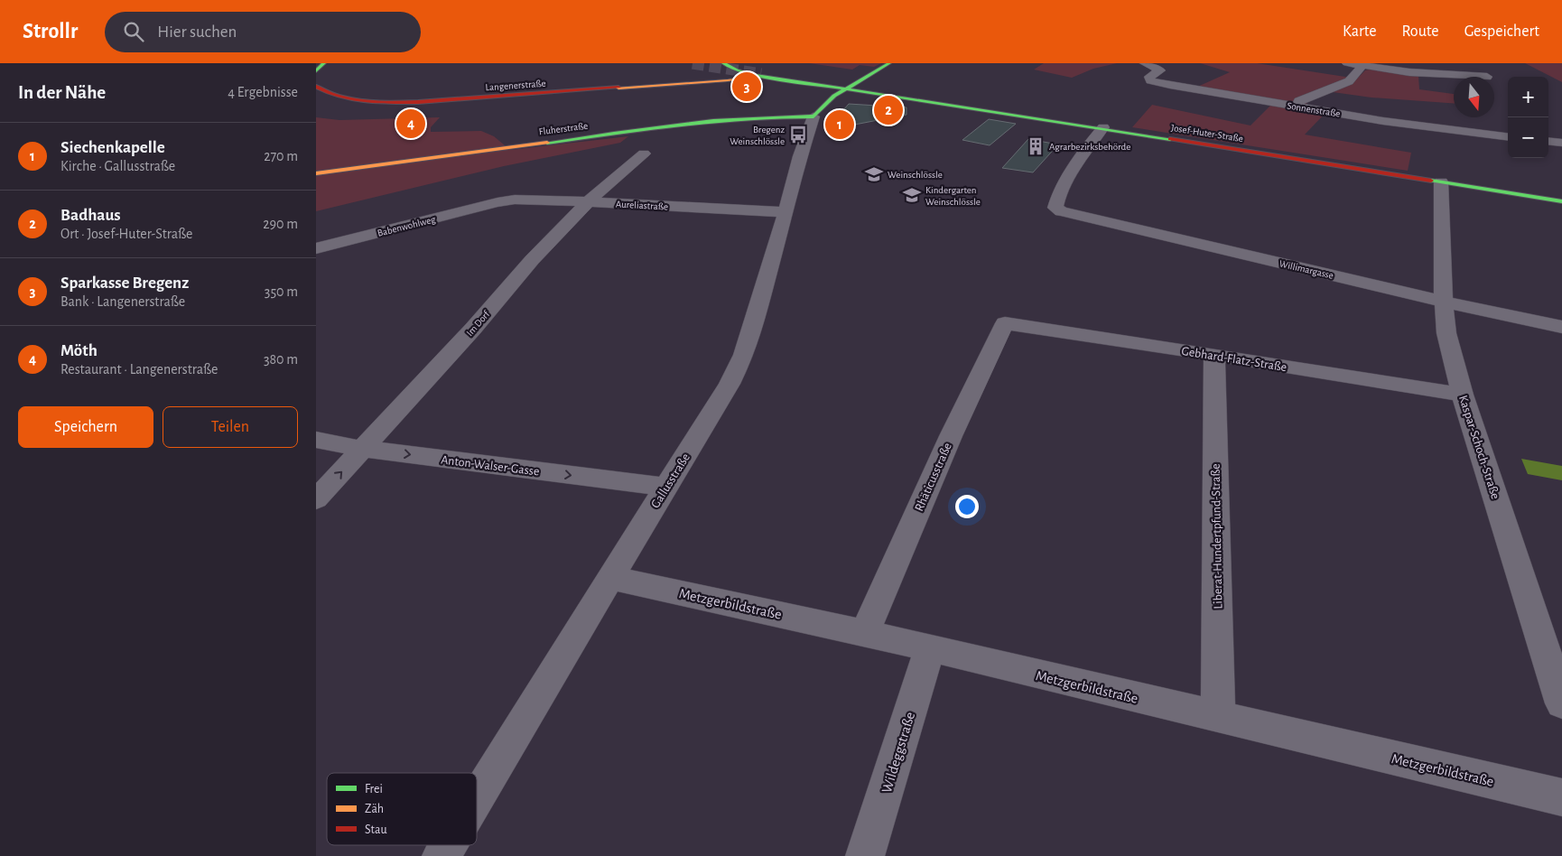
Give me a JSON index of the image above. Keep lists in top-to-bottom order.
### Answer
{
  "streets": {
    "main road": [
      "Langenerstraße",
      "Fluherstraße",
      "Josef-Huter-Straße",
      "Gallusstraße"
    ],
    "street": [
      "Sonnenstraße",
      "Aureliastraße",
      "Babenwohlweg",
      "Willimargasse",
      "Im Dorf",
      "Gebhard-Flatz-Straße",
      "Kaspar-Schoch-Straße",
      "Anton-Walser-Gasse",
      "Rhäticusstraße",
      "Liberat-Hundertpfund-Straße",
      "Metzgerbildstraße",
      "Wildeggstraße"
    ]
  },
  "crossings": [
    ["Langenerstraße", "Josef-Huter-Straße"],
    ["Fluherstraße", "Gallusstraße"],
    ["Josef-Huter-Straße", "Willimargasse"],
    ["Josef-Huter-Straße", "Kaspar-Schoch-Straße"],
    ["Josef-Huter-Straße", "Gallusstraße"],
    ["Aureliastraße", "Babenwohlweg"],
    ["Aureliastraße", "Im Dorf"],
    ["Aureliastraße", "Gallusstraße"],
    ["Willimargasse", "Kaspar-Schoch-Straße"],
    ["Im Dorf", "Anton-Walser-Gasse"],
    ["Gebhard-Flatz-Straße", "Kaspar-Schoch-Straße"],
    ["Gebhard-Flatz-Straße", "Rhäticusstraße"],
    ["Gebhard-Flatz-Straße", "Liberat-Hundertpfund-Straße"],
    ["Anton-Walser-Gasse", "Gallusstraße"],
    ["Rhäticusstraße", "Metzgerbildstraße"],
    ["Gallusstraße", "Metzgerbildstraße"],
    ["Liberat-Hundertpfund-Straße", "Metzgerbildstraße"],
    ["Metzgerbildstraße", "Wildeggstraße"]
  ],
  "one_way": ["Anton-Walser-Gasse"],
  "places": {
    "bus stop": ["Bregenz Weinschlössle"],
    "building": ["Agrarbezirksbehörde"],
    "school or university": ["Weinschlössle", "Kindergarten Weinschlössle"]
  },
  "legend": ["Frei", "Zäh", "Stau"],
  "north": "bottom",
  "page": {
    "header": "Strollr",
    "search": "Hier suchen",
    "nav": ["Karte", "Route", "Gespeichert"],
    "heading": ["In der Nähe", "4 Ergebnisse"],
    "pins": [
      "3",
      "2",
      "4",
      "1"
    ],
    "map_buttons": ["+", "−"],
    "list": [
      {
        "mark": "1",
        "name": "Siechenkapelle",
        "note": "Kirche · Gallusstraße",
        "value": "270 m"
      },
      {
        "mark": "2",
        "name": "Badhaus",
        "note": "Ort · Josef-Huter-Straße",
        "value": "290 m"
      },
      {
        "mark": "3",
        "name": "Sparkasse Bregenz",
        "note": "Bank · Langenerstraße",
        "value": "350 m"
      },
      {
        "mark": "4",
        "name": "Möth",
        "note": "Restaurant · Langenerstraße",
        "value": "380 m"
      }
    ],
    "buttons": ["Speichern", "Teilen"]
  }
}
